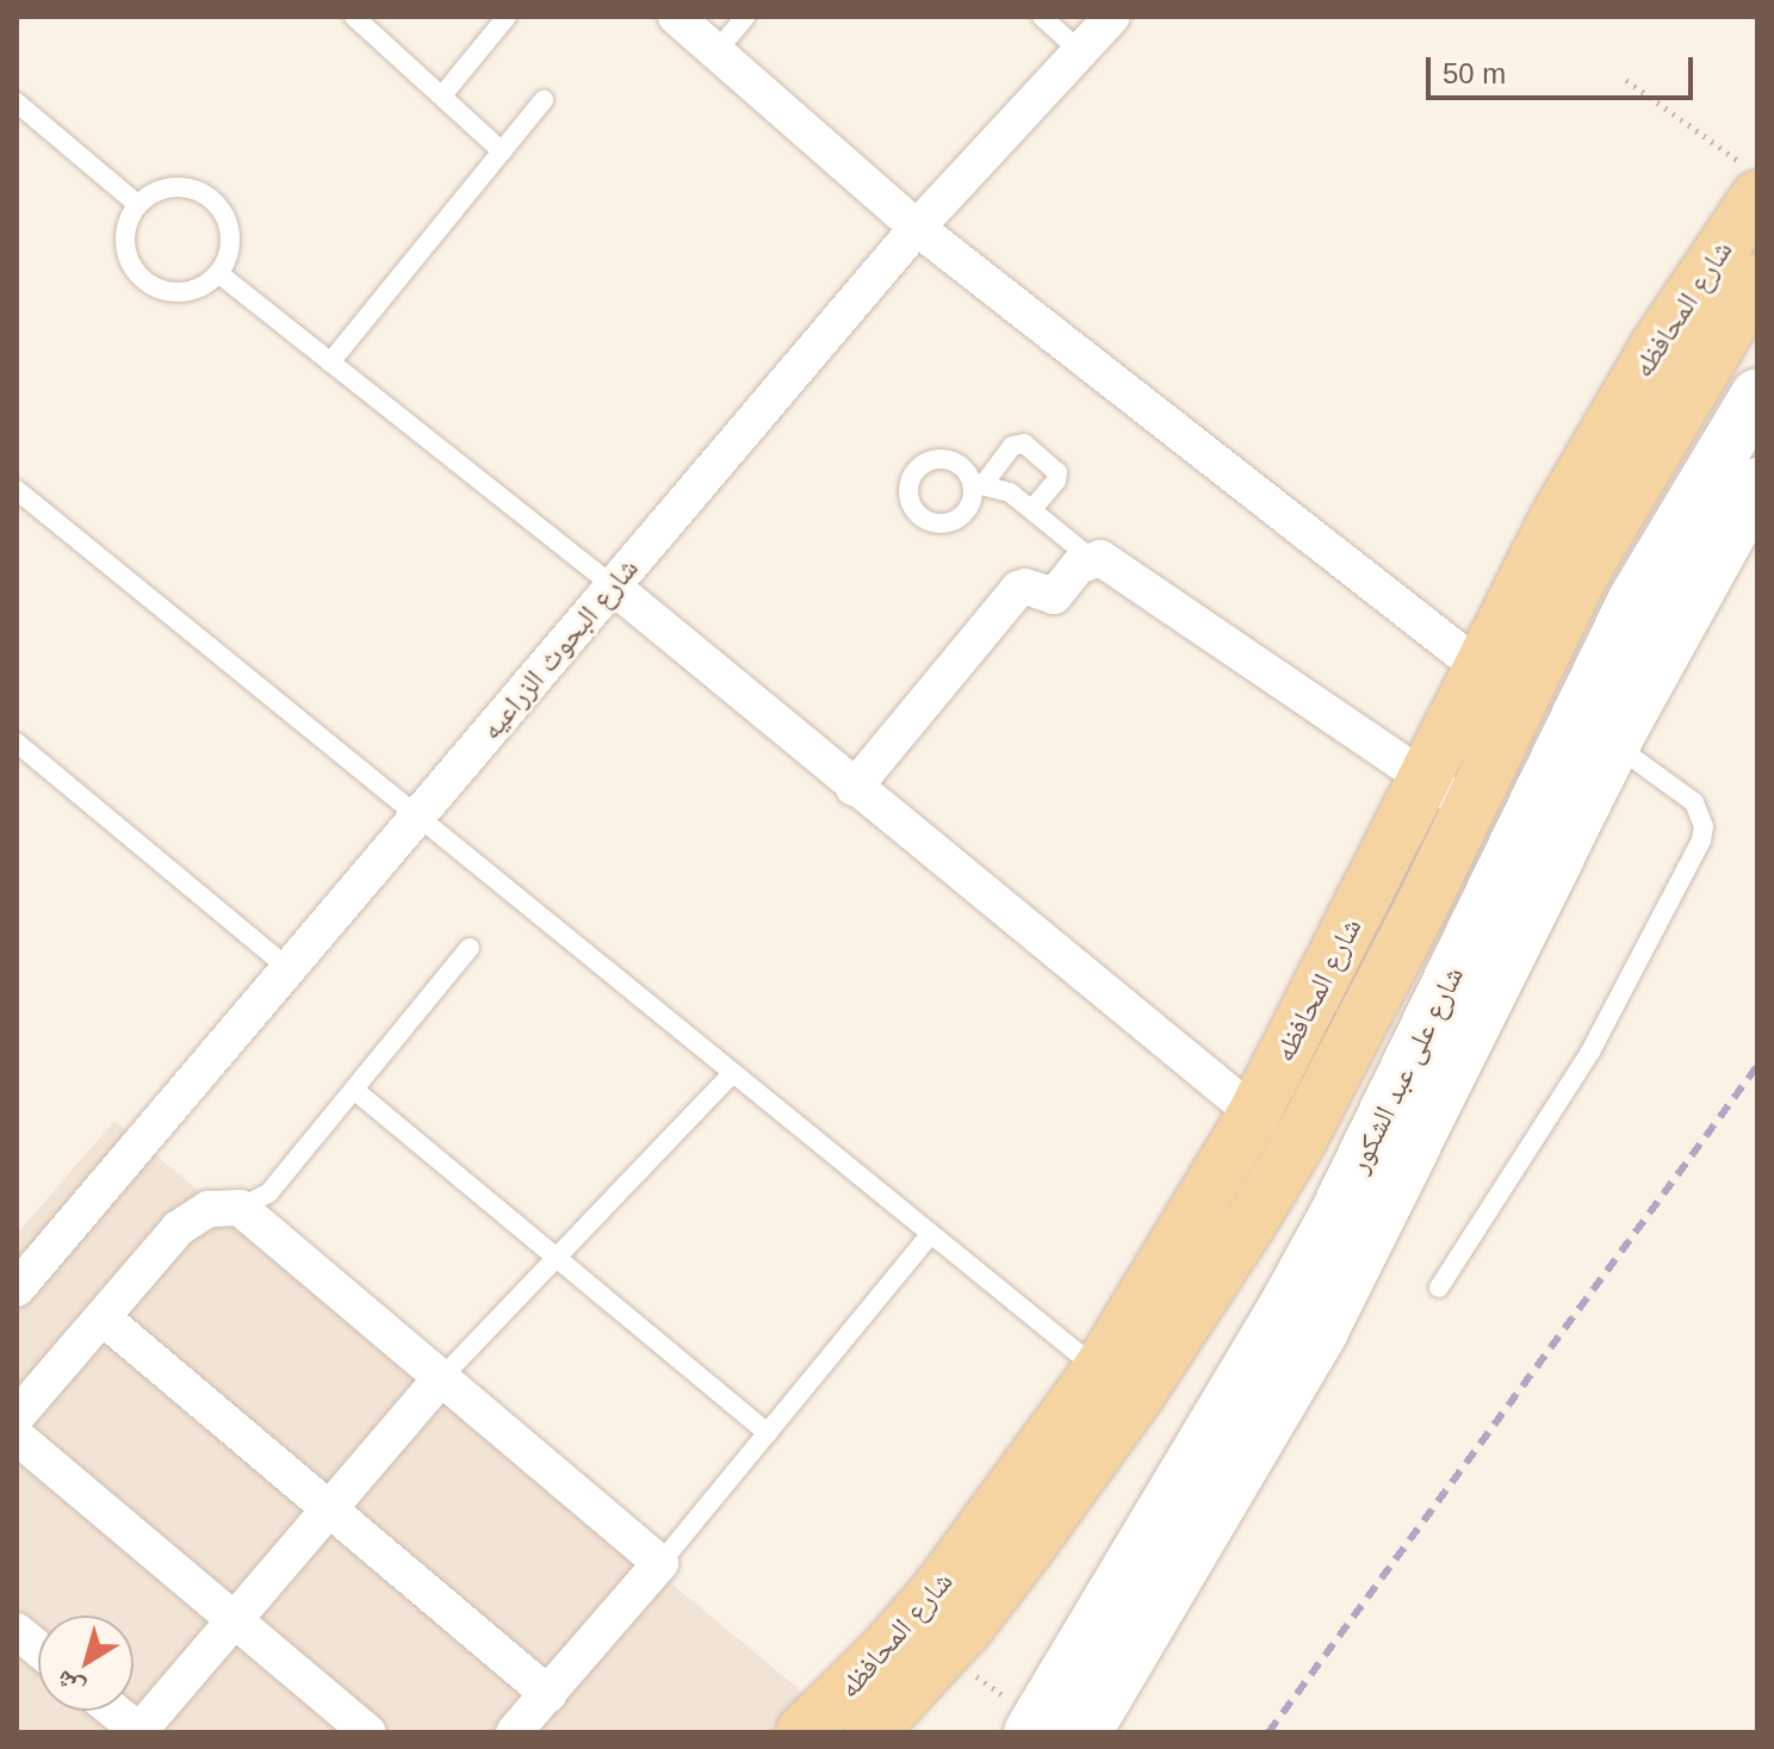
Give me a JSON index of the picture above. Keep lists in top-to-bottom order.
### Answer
{
  "streets": {
    "main road": ["شارع المحافظه", "شارع على عبد الشكور"],
    "street": ["شارع البحوث الزراعيه"]
  },
  "scale_bar": "50 m",
  "north": "bottom left"
}
